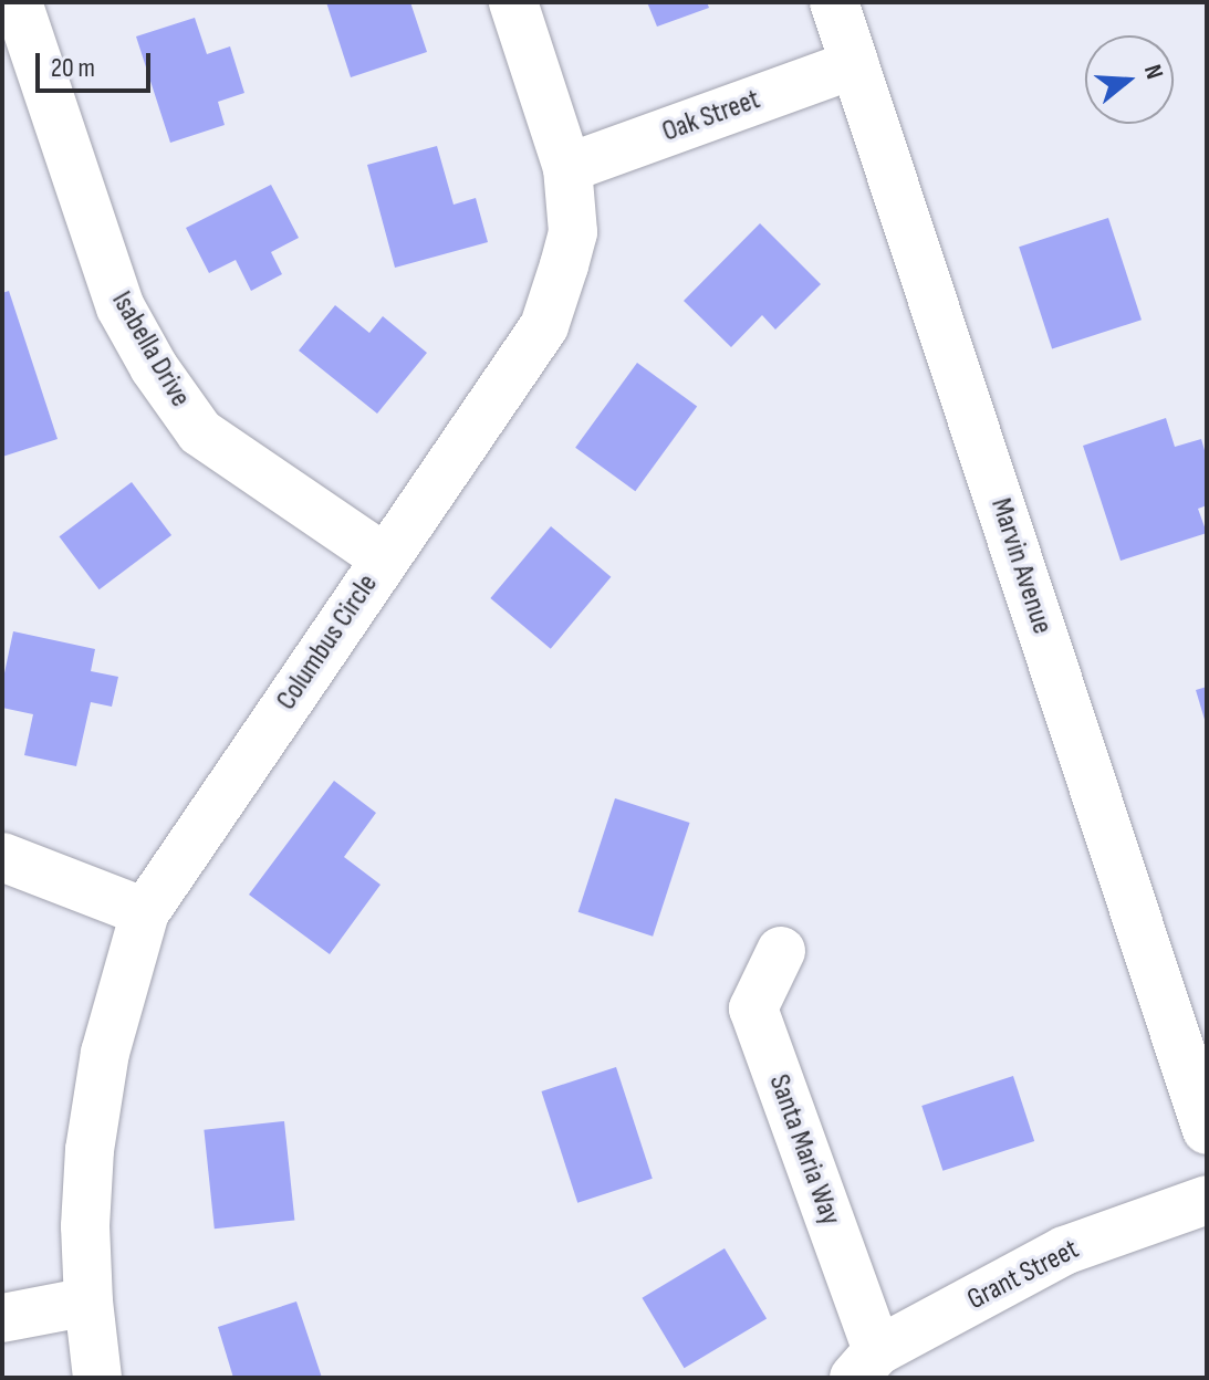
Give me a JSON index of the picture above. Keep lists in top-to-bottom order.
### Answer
{
  "streets": {
    "street": [
      "Oak Street",
      "Isabella Drive",
      "Marvin Avenue",
      "Columbus Circle",
      "Santa Maria Way",
      "Grant Street"
    ]
  },
  "crossings": [
    ["Oak Street", "Marvin Avenue"],
    ["Oak Street", "Columbus Circle"],
    ["Isabella Drive", "Columbus Circle"],
    ["Santa Maria Way", "Grant Street"]
  ],
  "scale_bar": "20 m",
  "north": "right"
}
